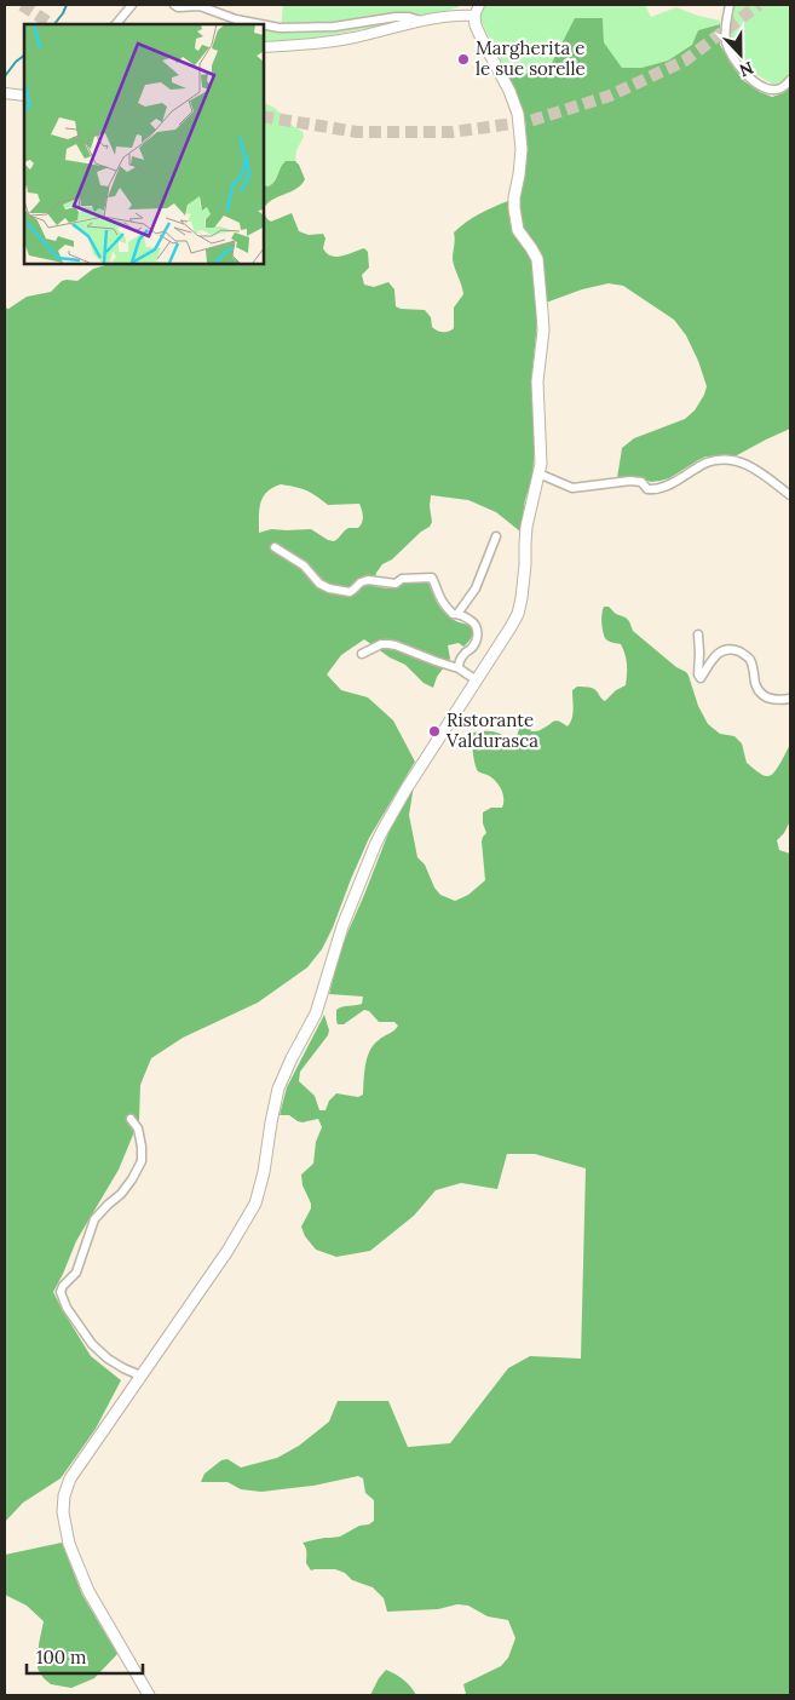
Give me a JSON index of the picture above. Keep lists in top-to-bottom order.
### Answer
{
  "places": ["Margherita e le sue sorelle", "Ristorante Valdurasca"],
  "scale_bar": "100 m",
  "north": "bottom"
}
